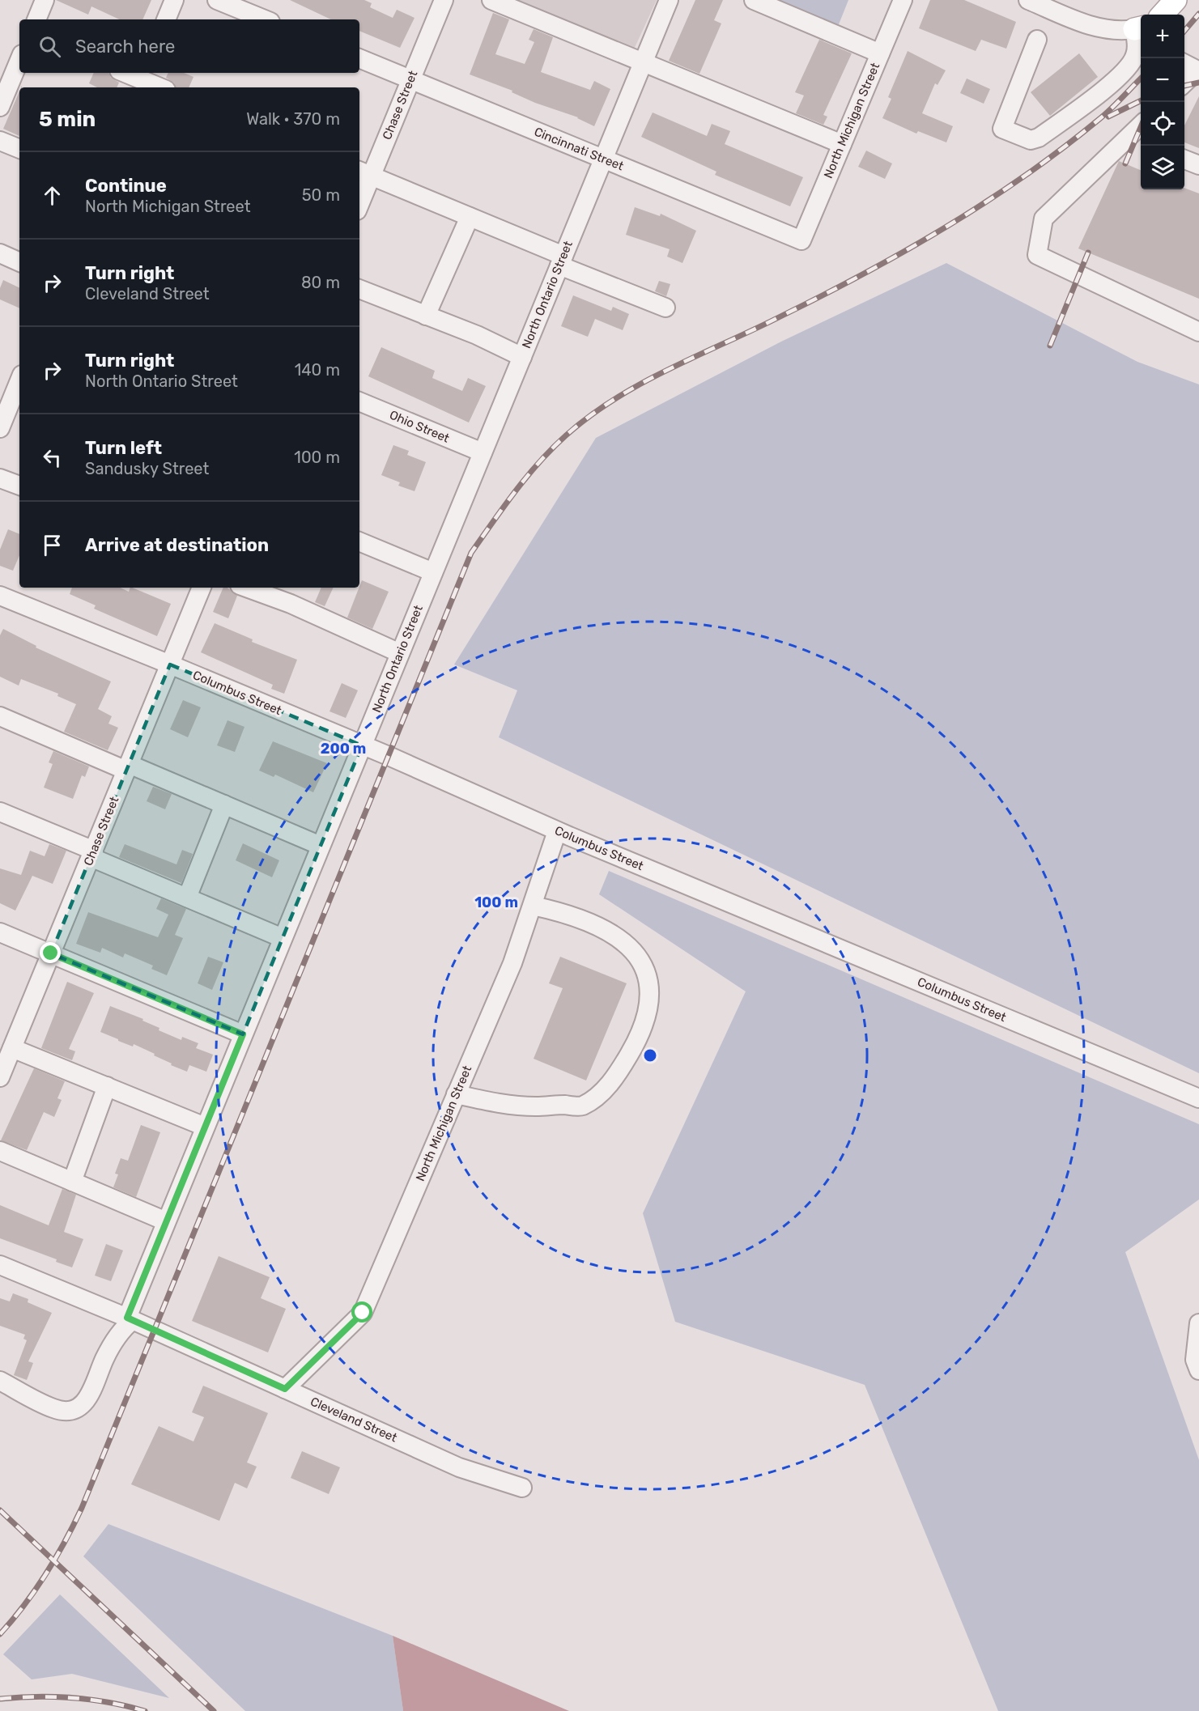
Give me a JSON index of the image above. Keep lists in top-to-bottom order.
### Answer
{
  "streets": {
    "street": [
      "Chase Street",
      "North Michigan Street",
      "Cincinnati Street",
      "North Ontario Street",
      "Ohio Street",
      "Columbus Street",
      "Cleveland Street"
    ]
  },
  "crossings": [
    ["Chase Street", "Cincinnati Street"],
    ["Chase Street", "Columbus Street"],
    ["North Michigan Street", "Cincinnati Street"],
    ["North Michigan Street", "Columbus Street"],
    ["North Michigan Street", "Cleveland Street"],
    ["Cincinnati Street", "North Ontario Street"],
    ["North Ontario Street", "Ohio Street"],
    ["North Ontario Street", "Columbus Street"],
    ["North Ontario Street", "Cleveland Street"]
  ],
  "page": {
    "map_buttons": ["+", "−"],
    "search": "Search here",
    "heading": ["5 min", "Walk · 370 m"],
    "list": [
      ["Continue", "North Michigan Street", "50 m"],
      ["Turn right", "Cleveland Street", "80 m"],
      ["Turn right", "North Ontario Street", "140 m"],
      ["Turn left", "Sandusky Street", "100 m"],
      "Arrive at destination"
    ]
  },
  "rings": ["200 m", "100 m"]
}
